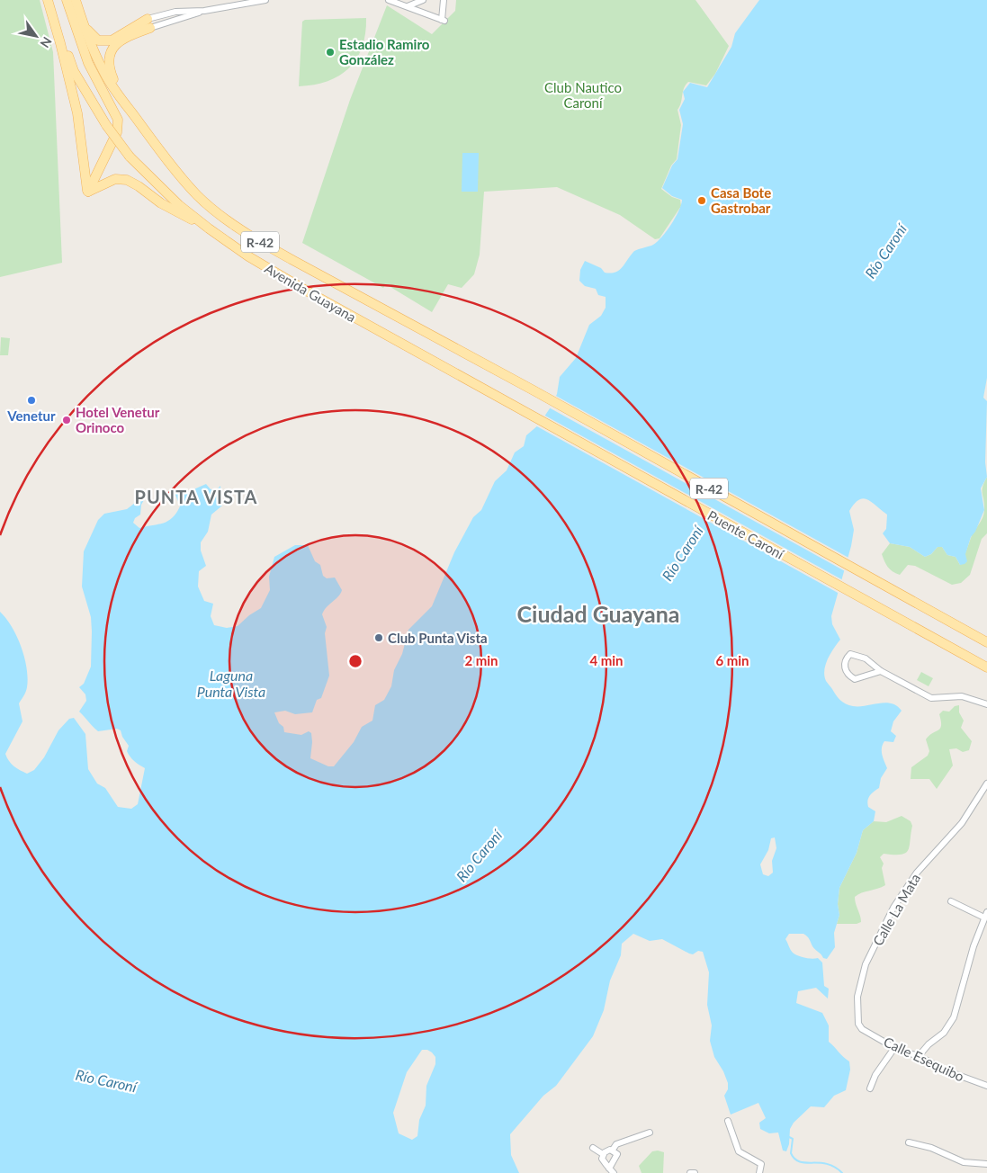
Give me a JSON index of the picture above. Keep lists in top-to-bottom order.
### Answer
{
  "streets": {
    "main road": ["R-42", "Avenida Guayana", "Puente Caroní"],
    "street": ["Calle La Mata", "Calle Esequibo"]
  },
  "crossings": [
    ["Avenida Guayana", "Puente Caroní"],
    ["Calle La Mata", "Calle Esequibo"]
  ],
  "districts": ["PUNTA VISTA", "Ciudad Guayana"],
  "water": ["Río Caroní", "Laguna Punta Vista"],
  "parks": ["Club Nautico Caroní"],
  "places": [
    "Estadio Ramiro González",
    "Casa Bote Gastrobar",
    "Venetur",
    "Hotel Venetur Orinoco",
    "Club Punta Vista"
  ],
  "north": "bottom right",
  "rings": ["2 min", "4 min", "6 min"]
}
